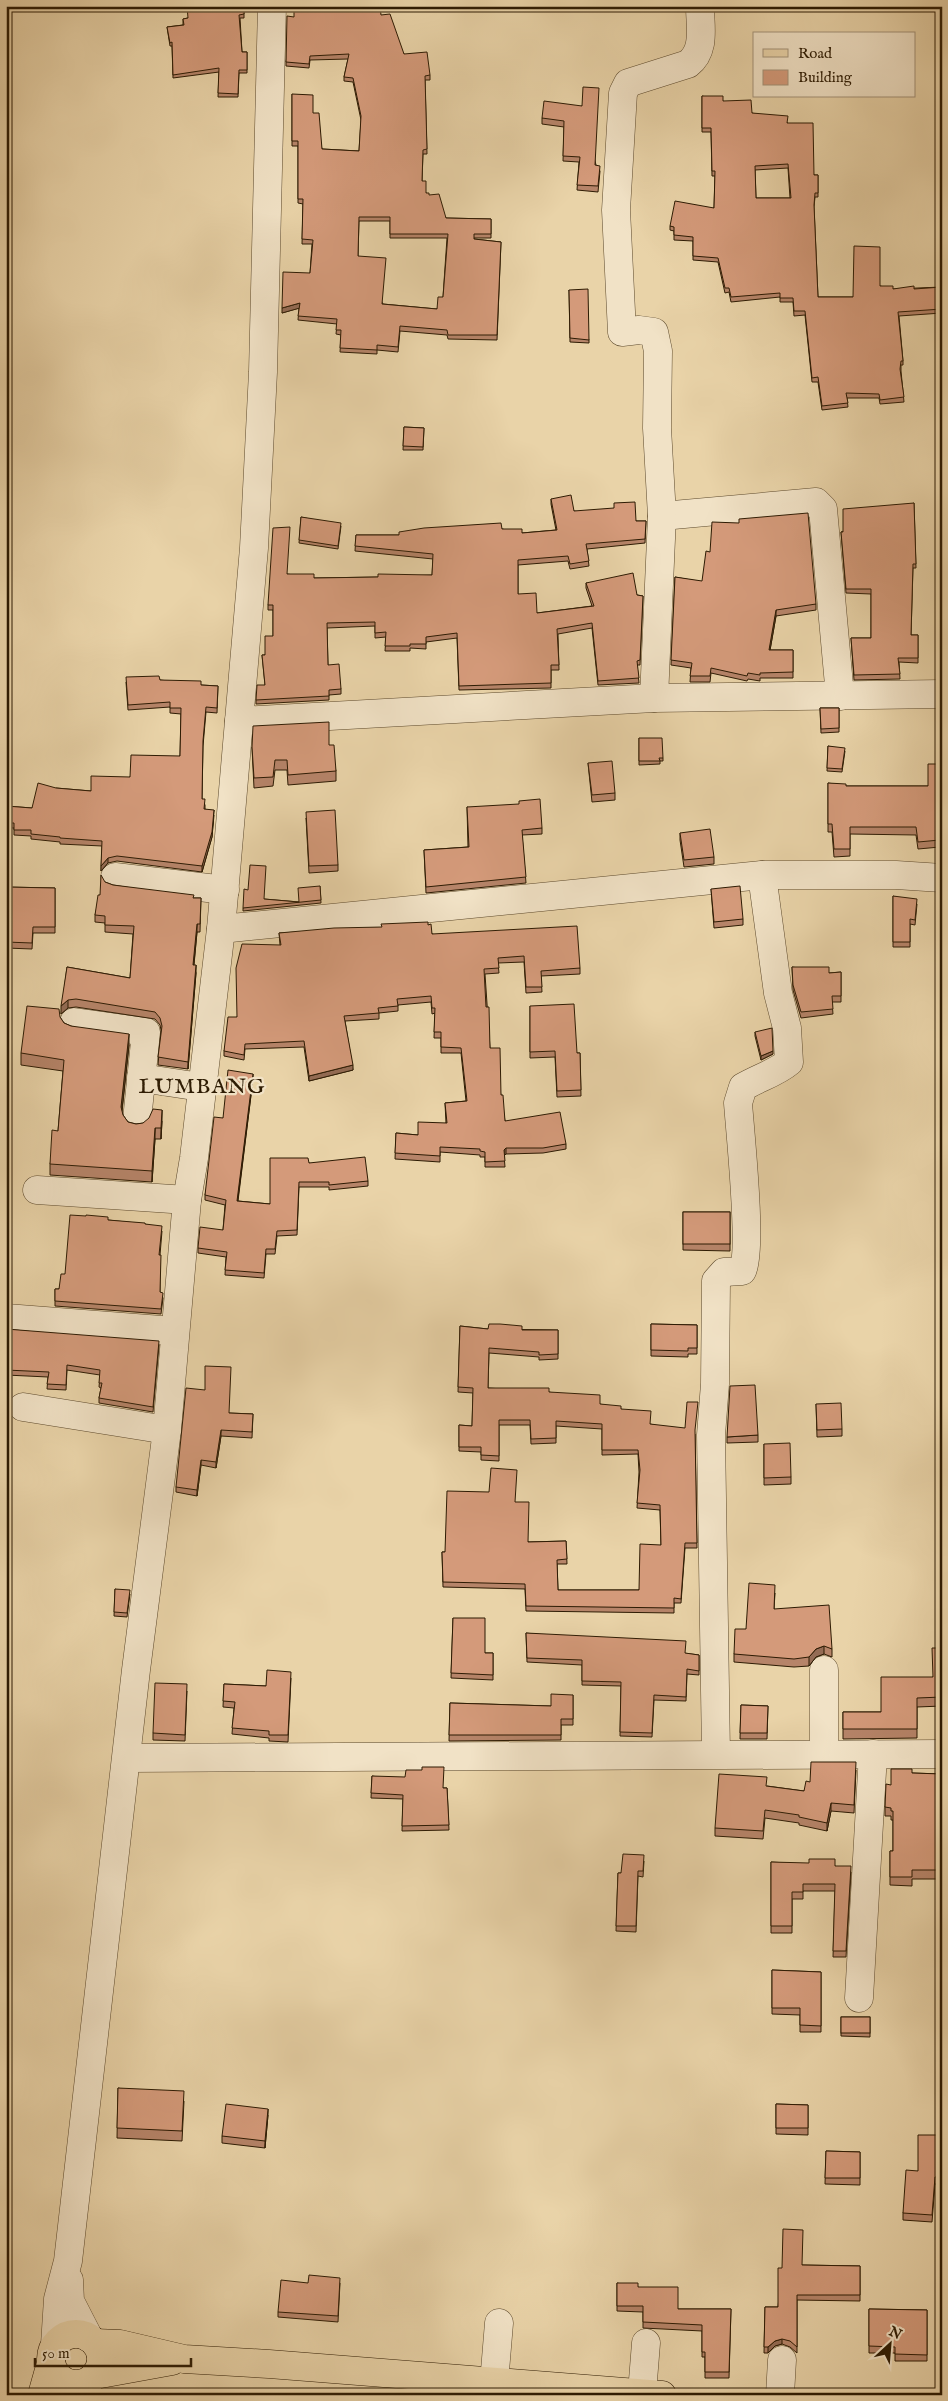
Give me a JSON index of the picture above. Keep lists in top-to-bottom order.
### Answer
{
  "districts": ["LUMBANG"],
  "legend": ["Road", "Building"],
  "scale_bar": "50 m",
  "north": "top right"
}
